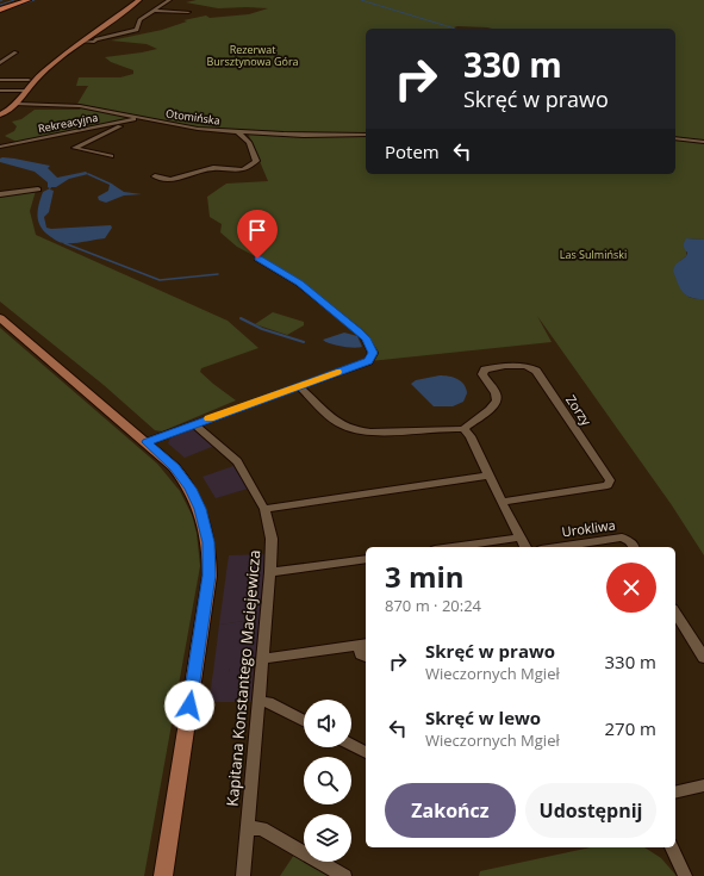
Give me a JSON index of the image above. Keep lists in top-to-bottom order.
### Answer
{
  "streets": {
    "street": [
      "Otomińska",
      "Rekreacyjna",
      "Zorzy",
      "Urokliwa",
      "Kapitana Konstantego Maciejewicza"
    ]
  },
  "crossings": [
    ["Otomińska", "Rekreacyjna"]
  ],
  "parks": ["Rezerwat Bursztynowa Góra", "Las Sulmiński"],
  "page": {
    "turn": ["330 m", "Skręć w prawo"],
    "then": "Potem",
    "heading": ["3 min", "870 m · 20:24"],
    "list": [
      {
        "name": "Skręć w prawo",
        "note": "Wieczornych Mgieł",
        "value": "330 m"
      },
      {
        "name": "Skręć w lewo",
        "note": "Wieczornych Mgieł",
        "value": "270 m"
      }
    ],
    "buttons": ["Zakończ", "Udostępnij"]
  }
}
